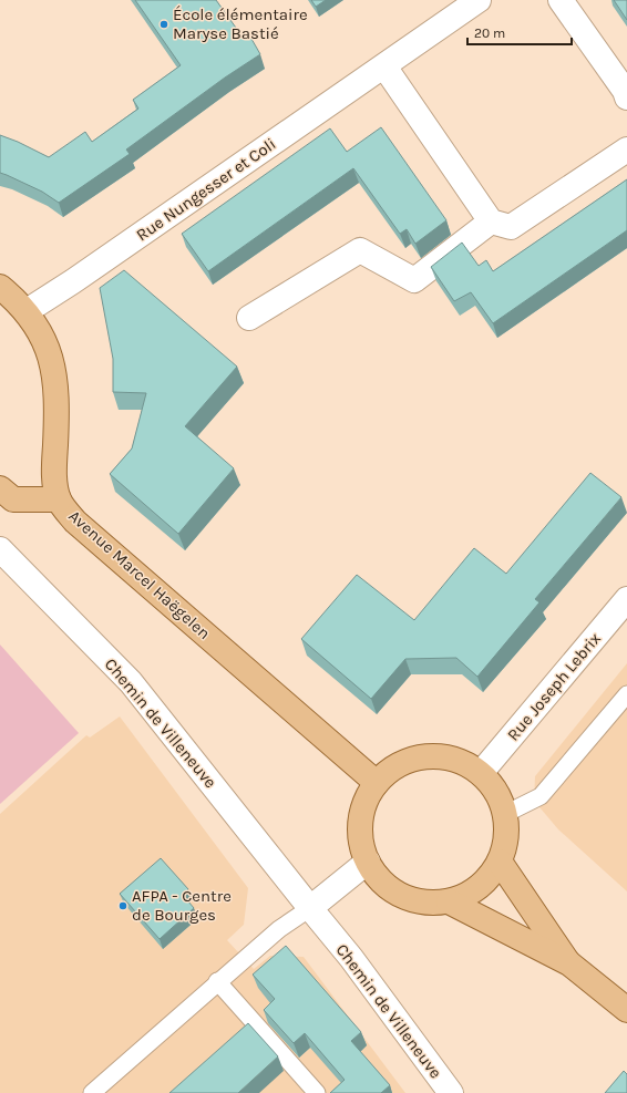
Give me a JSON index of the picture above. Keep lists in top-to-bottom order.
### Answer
{
  "streets": {
    "main road": ["Avenue Marcel Haëgelen"],
    "street": ["Rue Nungesser et Coli", "Rue Joseph Lebrix", "Chemin de Villeneuve"]
  },
  "crossings": [
    ["Rue Nungesser et Coli", "Avenue Marcel Haëgelen"],
    ["Avenue Marcel Haëgelen", "Rue Joseph Lebrix"]
  ],
  "places": ["École élémentaire Maryse Bastié", "AFPA - Centre de Bourges"],
  "scale_bar": "20 m"
}
